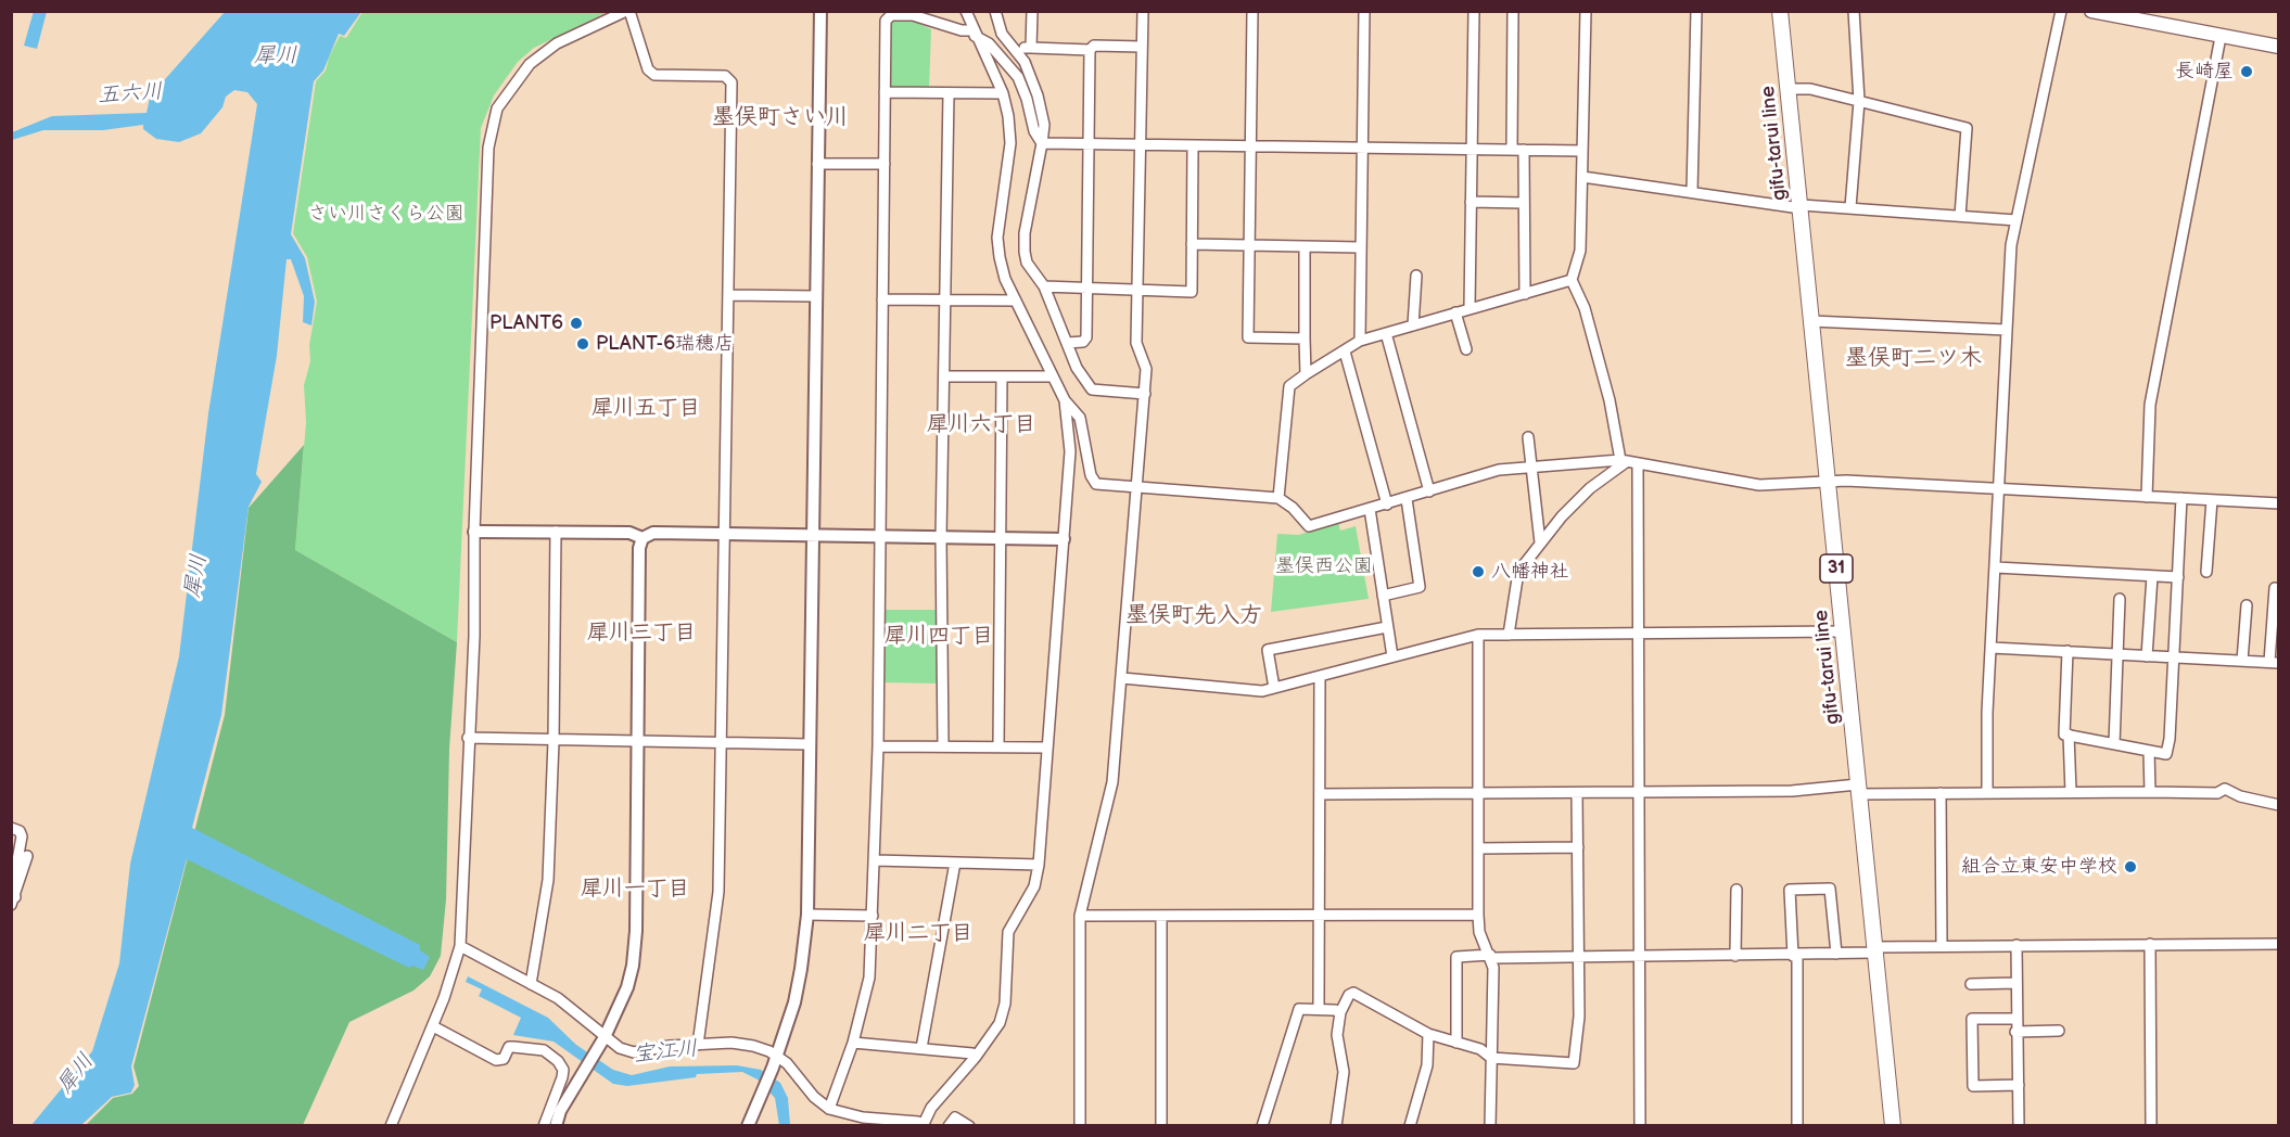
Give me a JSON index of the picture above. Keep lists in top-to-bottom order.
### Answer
{
  "streets": {
    "main road": ["gifu-tarui line", "31"]
  },
  "districts": [
    "墨俣町さい川",
    "墨俣町二ツ木",
    "犀川五丁目",
    "犀川六丁目",
    "墨俣町先入方",
    "犀川三丁目",
    "犀川四丁目",
    "犀川一丁目",
    "犀川二丁目"
  ],
  "water": ["犀川", "五六川", "宝江川"],
  "parks": ["さい川さくら公園", "墨俣西公園"],
  "places": [
    "長崎屋",
    "PLANT6",
    "PLANT-6瑞穂店",
    "八幡神社",
    "組合立東安中学校"
  ]
}
